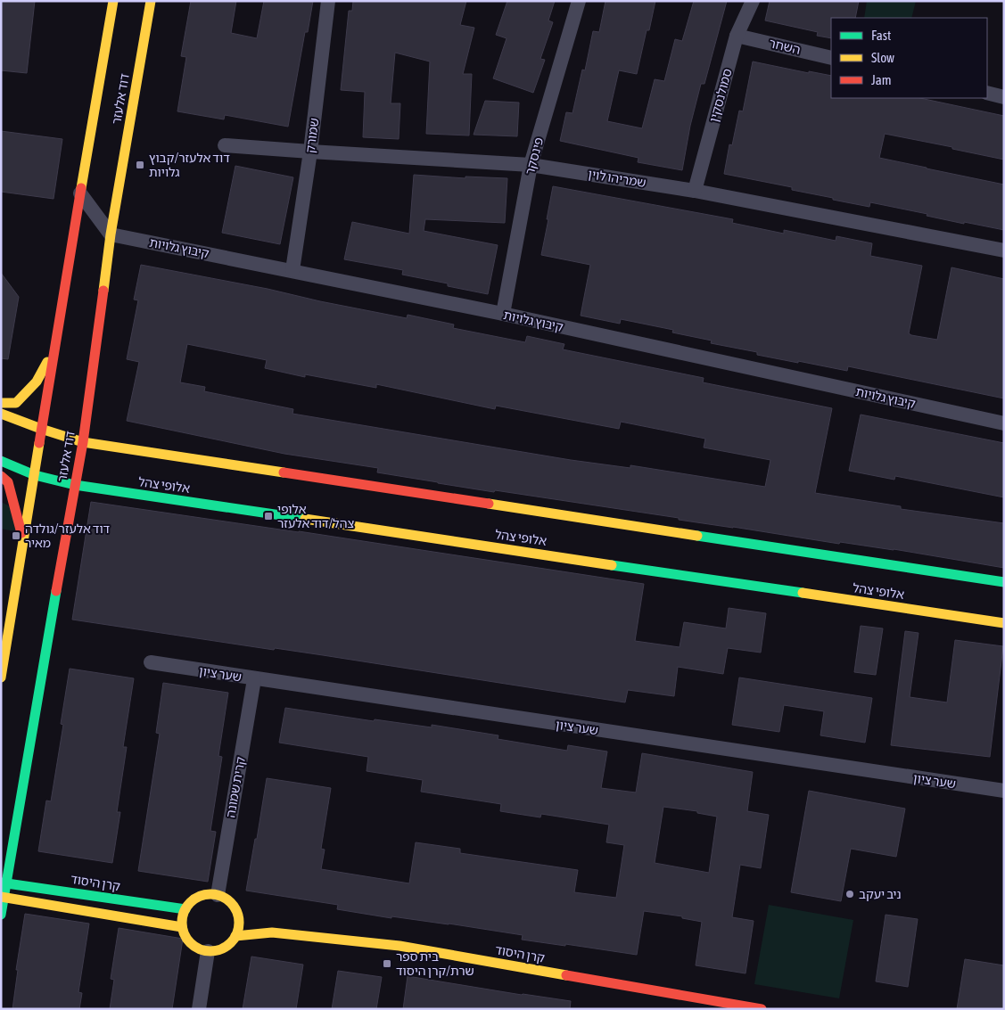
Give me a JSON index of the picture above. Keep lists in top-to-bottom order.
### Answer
{
  "streets": {
    "street": [
      "השחר",
      "סמולנסקין",
      "דוד אלעזר",
      "שמורק",
      "פינסקר",
      "שמריהו לוין",
      "קיבוץ גלויות",
      "אלופי צהל",
      "שער ציון",
      "קרית שמונה",
      "קרן היסוד"
    ]
  },
  "crossings": [
    ["השחר", "סמולנסקין"],
    ["סמולנסקין", "שמריהו לוין"],
    ["דוד אלעזר", "קיבוץ גלויות"],
    ["דוד אלעזר", "אלופי צהל"],
    ["דוד אלעזר", "קרן היסוד"],
    ["שמורק", "שמריהו לוין"],
    ["שמורק", "קיבוץ גלויות"],
    ["פינסקר", "שמריהו לוין"],
    ["פינסקר", "קיבוץ גלויות"],
    ["שער ציון", "קרית שמונה"],
    ["קרית שמונה", "קרן היסוד"]
  ],
  "places": {
    "transit": [
      "דוד אלעזר/קבוץ גלויות",
      "אלופי צהל/דוד אלעזר",
      "דוד אלעזר/גולדה מאיר",
      "בית ספר שרת/קרן היסוד"
    ],
    "other": ["ניב יעקב"]
  },
  "legend": ["Fast", "Slow", "Jam"]
}
